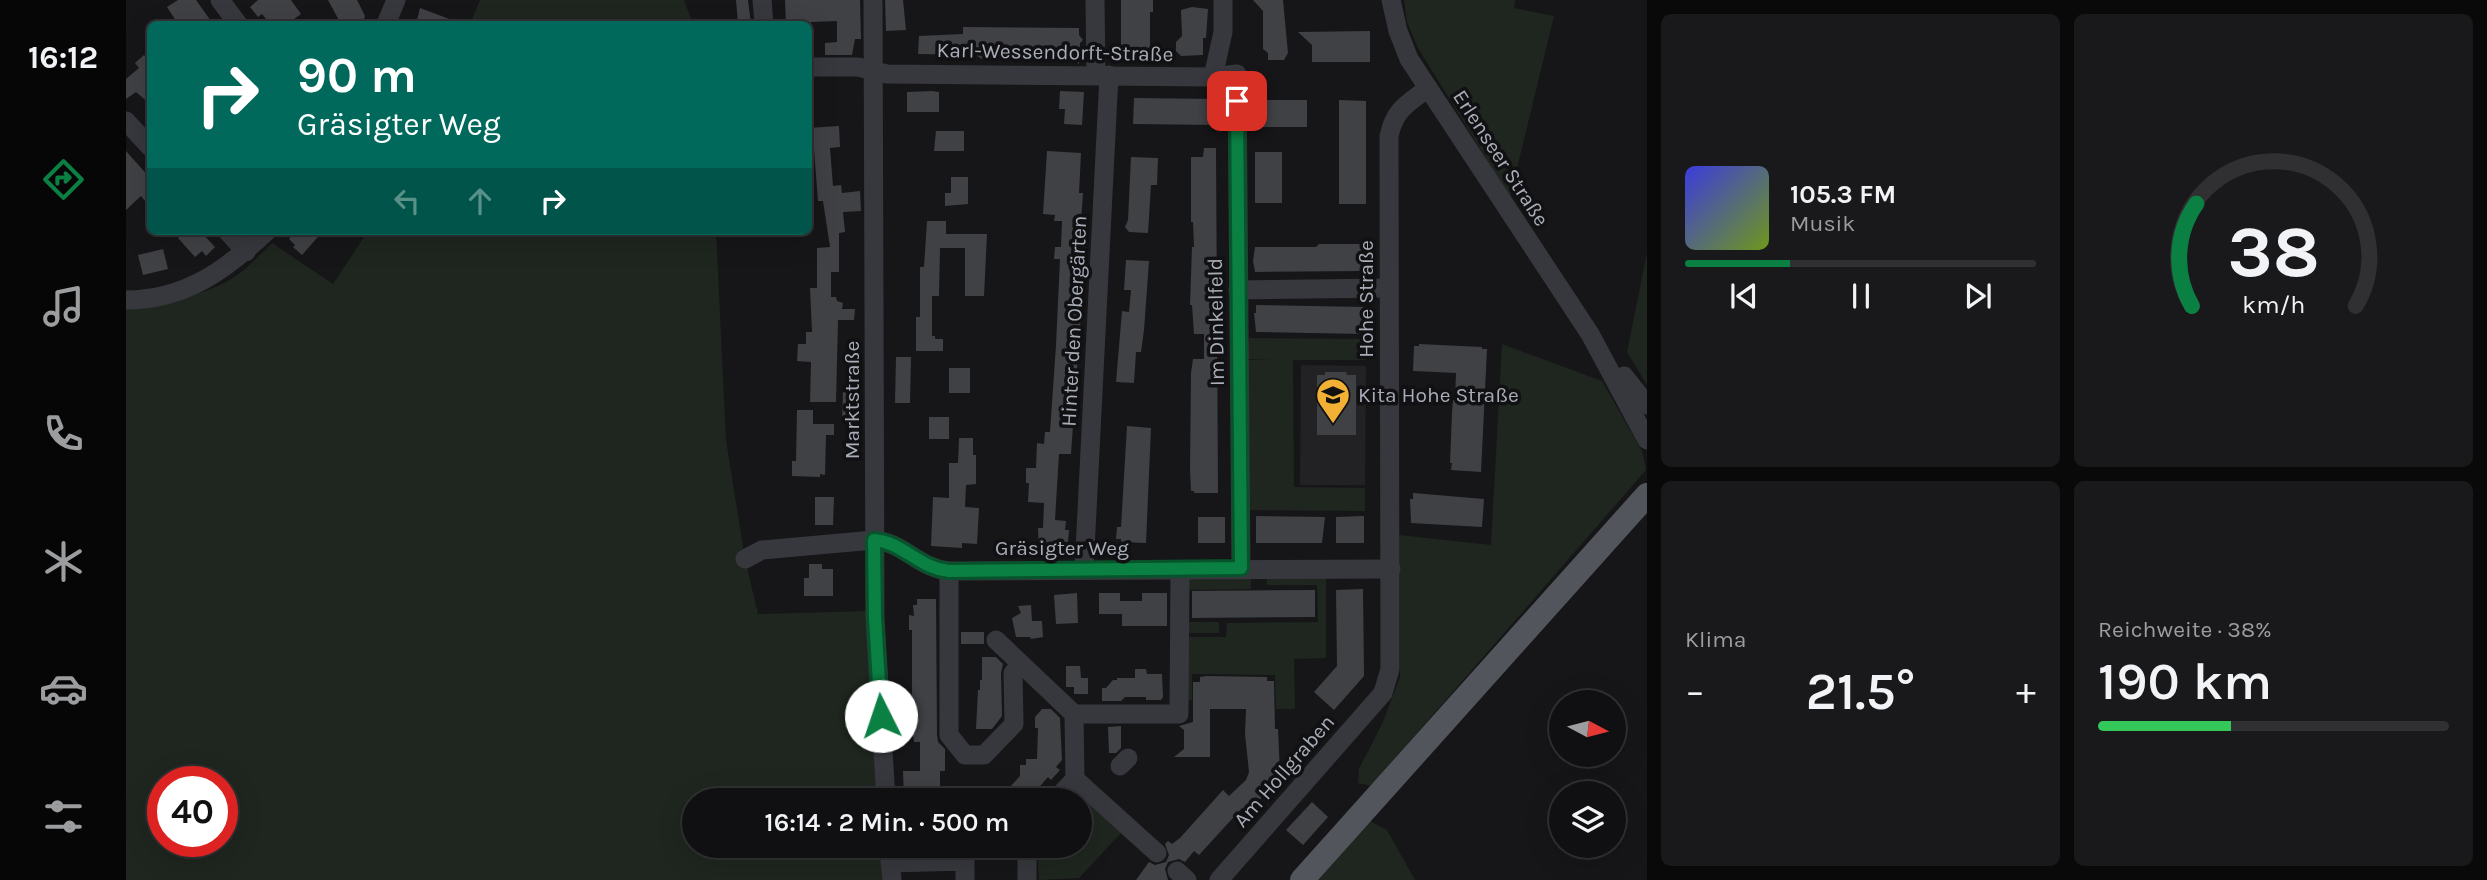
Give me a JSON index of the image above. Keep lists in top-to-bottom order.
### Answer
{
  "streets": {
    "street": [
      "Karl-Wessendorft-Straße",
      "Erlenseer Straße",
      "Hohe Straße",
      "Hinter den Obergärten",
      "Im Dinkelfeld",
      "Marktstraße",
      "Gräsigter Weg",
      "Am Hollgraben"
    ]
  },
  "crossings": [
    ["Karl-Wessendorft-Straße", "Hinter den Obergärten"],
    ["Karl-Wessendorft-Straße", "Im Dinkelfeld"],
    ["Karl-Wessendorft-Straße", "Marktstraße"],
    ["Erlenseer Straße", "Hohe Straße"],
    ["Hohe Straße", "Gräsigter Weg"],
    ["Hohe Straße", "Am Hollgraben"],
    ["Hinter den Obergärten", "Gräsigter Weg"],
    ["Im Dinkelfeld", "Gräsigter Weg"],
    ["Marktstraße", "Gräsigter Weg"]
  ],
  "places": {
    "school or university": ["Kita Hohe Straße"]
  },
  "north": "right",
  "page": {
    "tabs": "16:12",
    "turn": ["90 m", "Gräsigter Weg"],
    "song": ["105.3 FM", "Musik"],
    "tile": [
      "Klima",
      ["Reichweite · 38%", "190 km"]
    ],
    "heat": ["−", "21.5°", "+"],
    "limit": "40",
    "trip": "16:14 · 2 Min. · 500 m",
    "gauge": ["38", "km/h"]
  }
}
